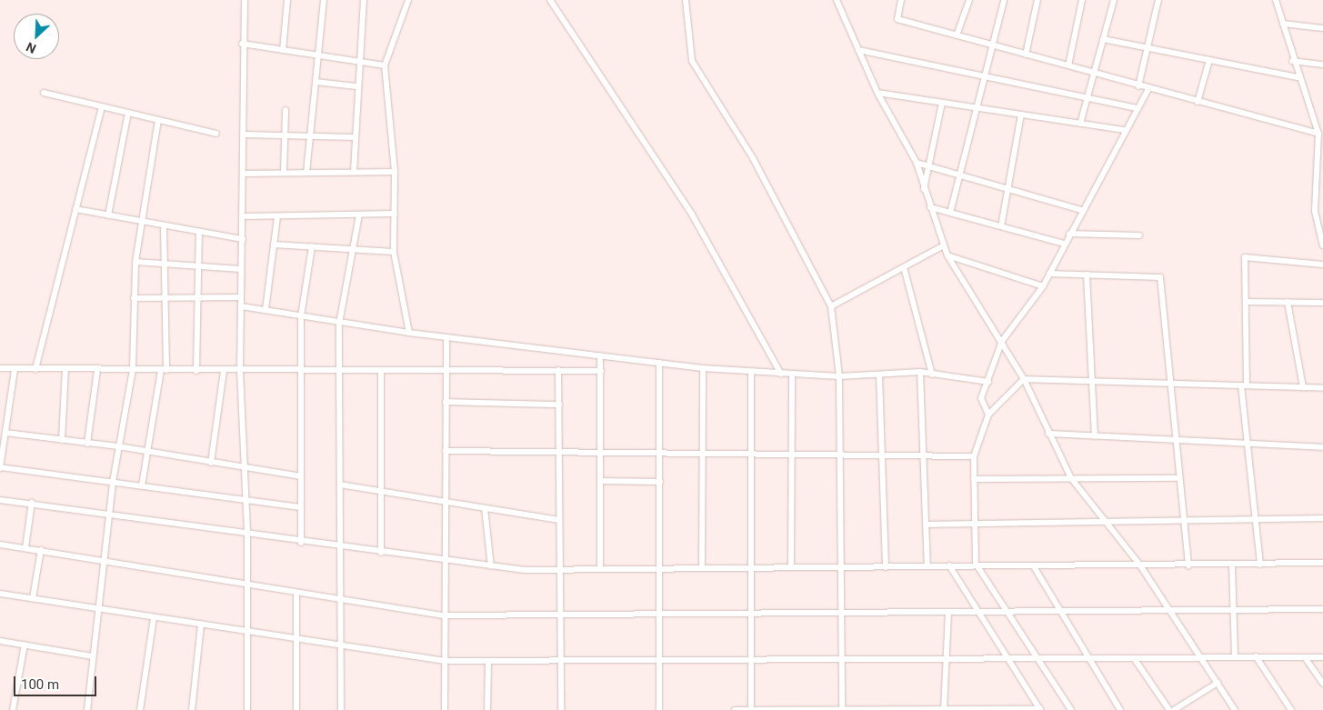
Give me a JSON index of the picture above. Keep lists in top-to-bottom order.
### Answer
{
  "scale_bar": "100 m",
  "north": "bottom left"
}
